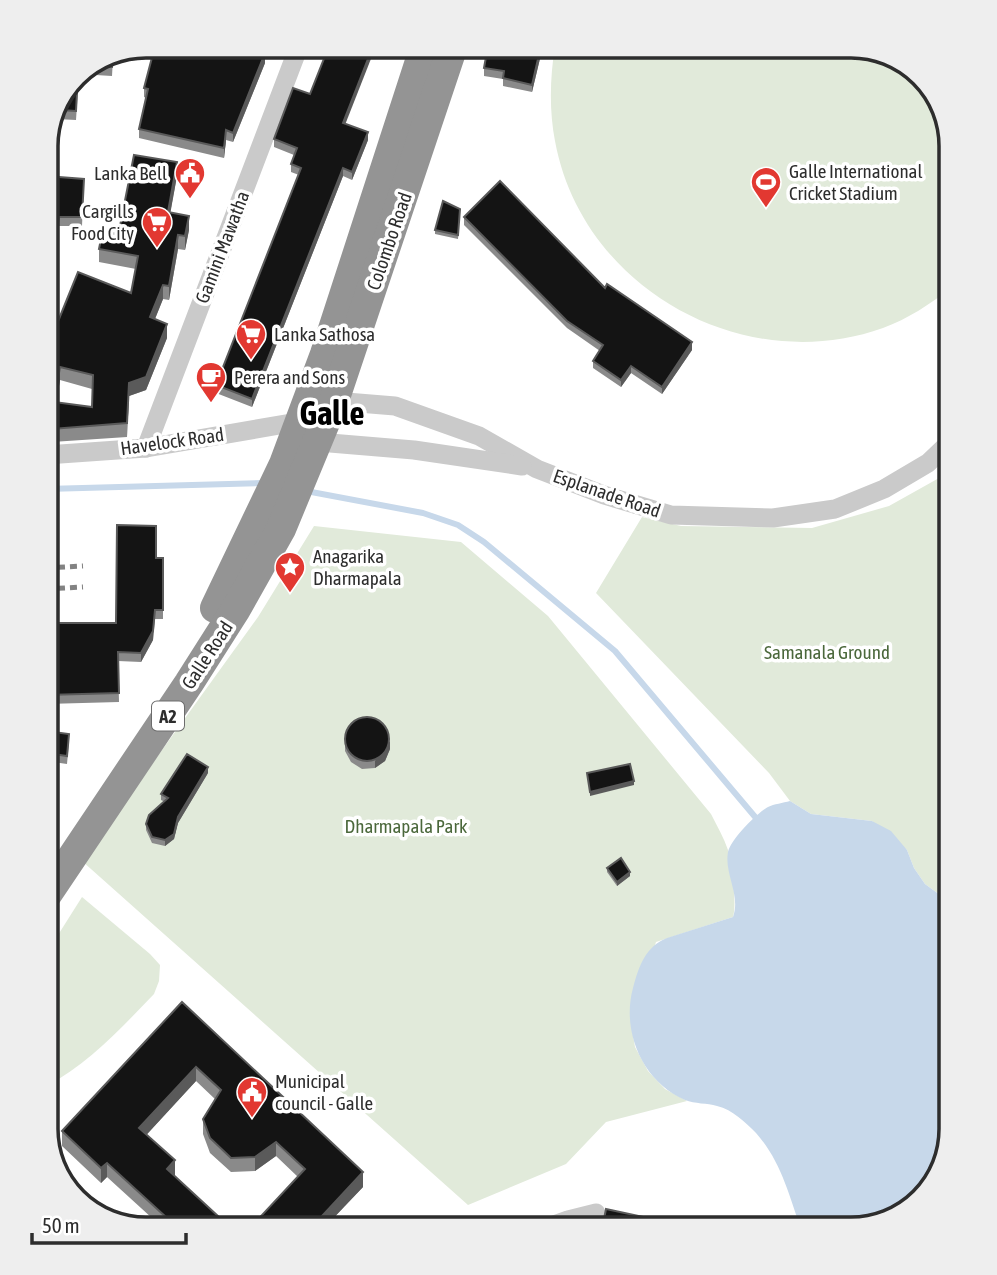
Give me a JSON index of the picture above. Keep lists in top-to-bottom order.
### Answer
{
  "streets": {
    "highway": ["Colombo Road", "Galle Road", "A2"],
    "street": ["Gamini Mawatha", "Havelock Road", "Esplanade Road"]
  },
  "crossings": [
    ["Colombo Road", "Havelock Road"],
    ["Colombo Road", "Esplanade Road"],
    ["Colombo Road", "Galle Road"],
    ["Gamini Mawatha", "Havelock Road"],
    ["Havelock Road", "Esplanade Road"],
    ["Havelock Road", "Galle Road"],
    ["Esplanade Road", "Galle Road"]
  ],
  "districts": ["Galle"],
  "parks": ["Samanala Ground", "Dharmapala Park"],
  "places": {
    "public building": ["Lanka Bell", "Municipal council - Galle"],
    "sports": ["Galle International Cricket Stadium"],
    "supermarket": ["Cargills Food City", "Lanka Sathosa"],
    "cafe": ["Perera and Sons"],
    "place": ["Anagarika Dharmapala"]
  },
  "scale_bar": "50 m"
}
